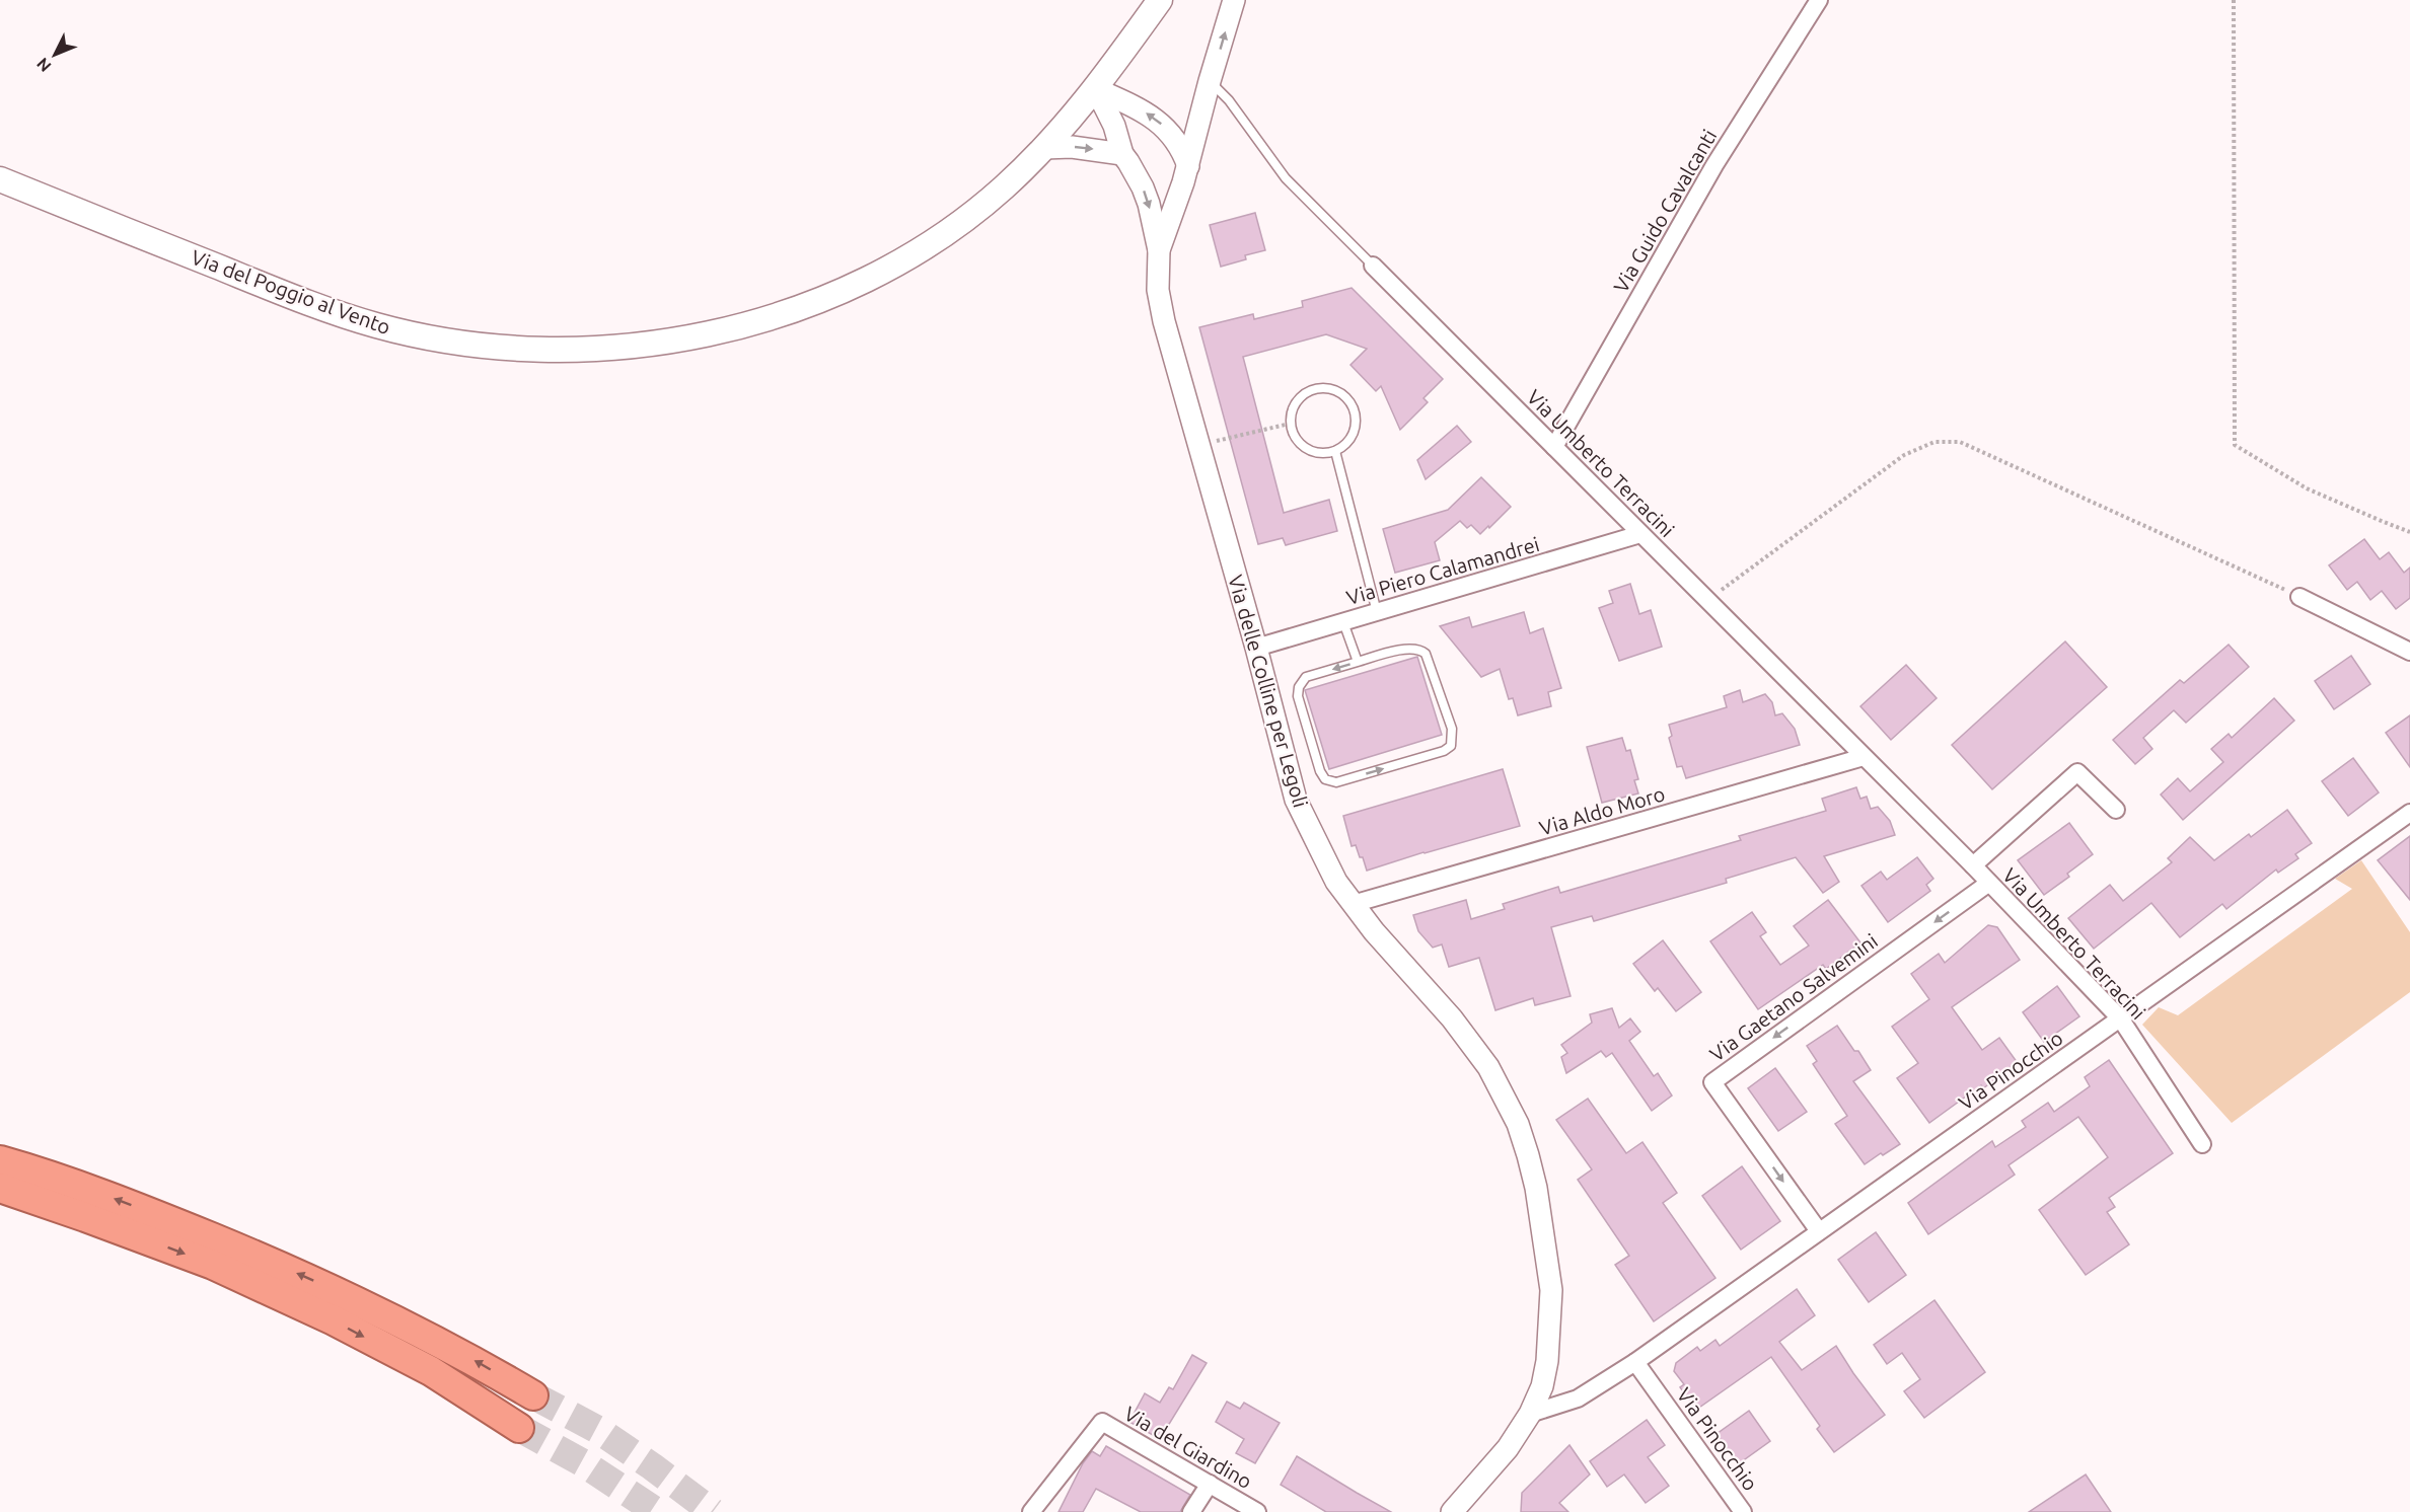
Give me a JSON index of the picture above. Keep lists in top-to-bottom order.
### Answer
{
  "streets": {
    "main road": ["Via del Poggio al Vento"],
    "street": [
      "Via Guido Cavalcanti",
      "Via Umberto Terracini",
      "Via Piero Calamandrei",
      "Via delle Colline per Legoli",
      "Via Aldo Moro",
      "Via Gaetano Salvemini",
      "Via Pinocchio",
      "Via del Giardino"
    ]
  },
  "crossings": [
    ["Via Guido Cavalcanti", "Via Umberto Terracini"],
    ["Via Umberto Terracini", "Via Piero Calamandrei"],
    ["Via Umberto Terracini", "Via Aldo Moro"],
    ["Via Umberto Terracini", "Via Gaetano Salvemini"],
    ["Via Umberto Terracini", "Via Pinocchio"],
    ["Via Piero Calamandrei", "Via delle Colline per Legoli"],
    ["Via delle Colline per Legoli", "Via Aldo Moro"],
    ["Via delle Colline per Legoli", "Via Pinocchio"],
    ["Via Gaetano Salvemini", "Via Pinocchio"]
  ],
  "north": "bottom left"
}
